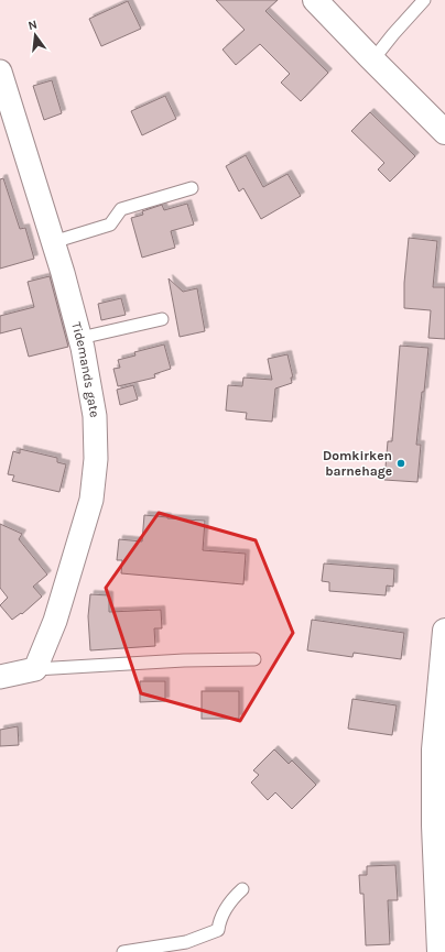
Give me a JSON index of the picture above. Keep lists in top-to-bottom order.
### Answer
{
  "streets": {
    "street": ["Tidemands gate"]
  },
  "places": ["Domkirken barnehage"],
  "north": "top"
}
